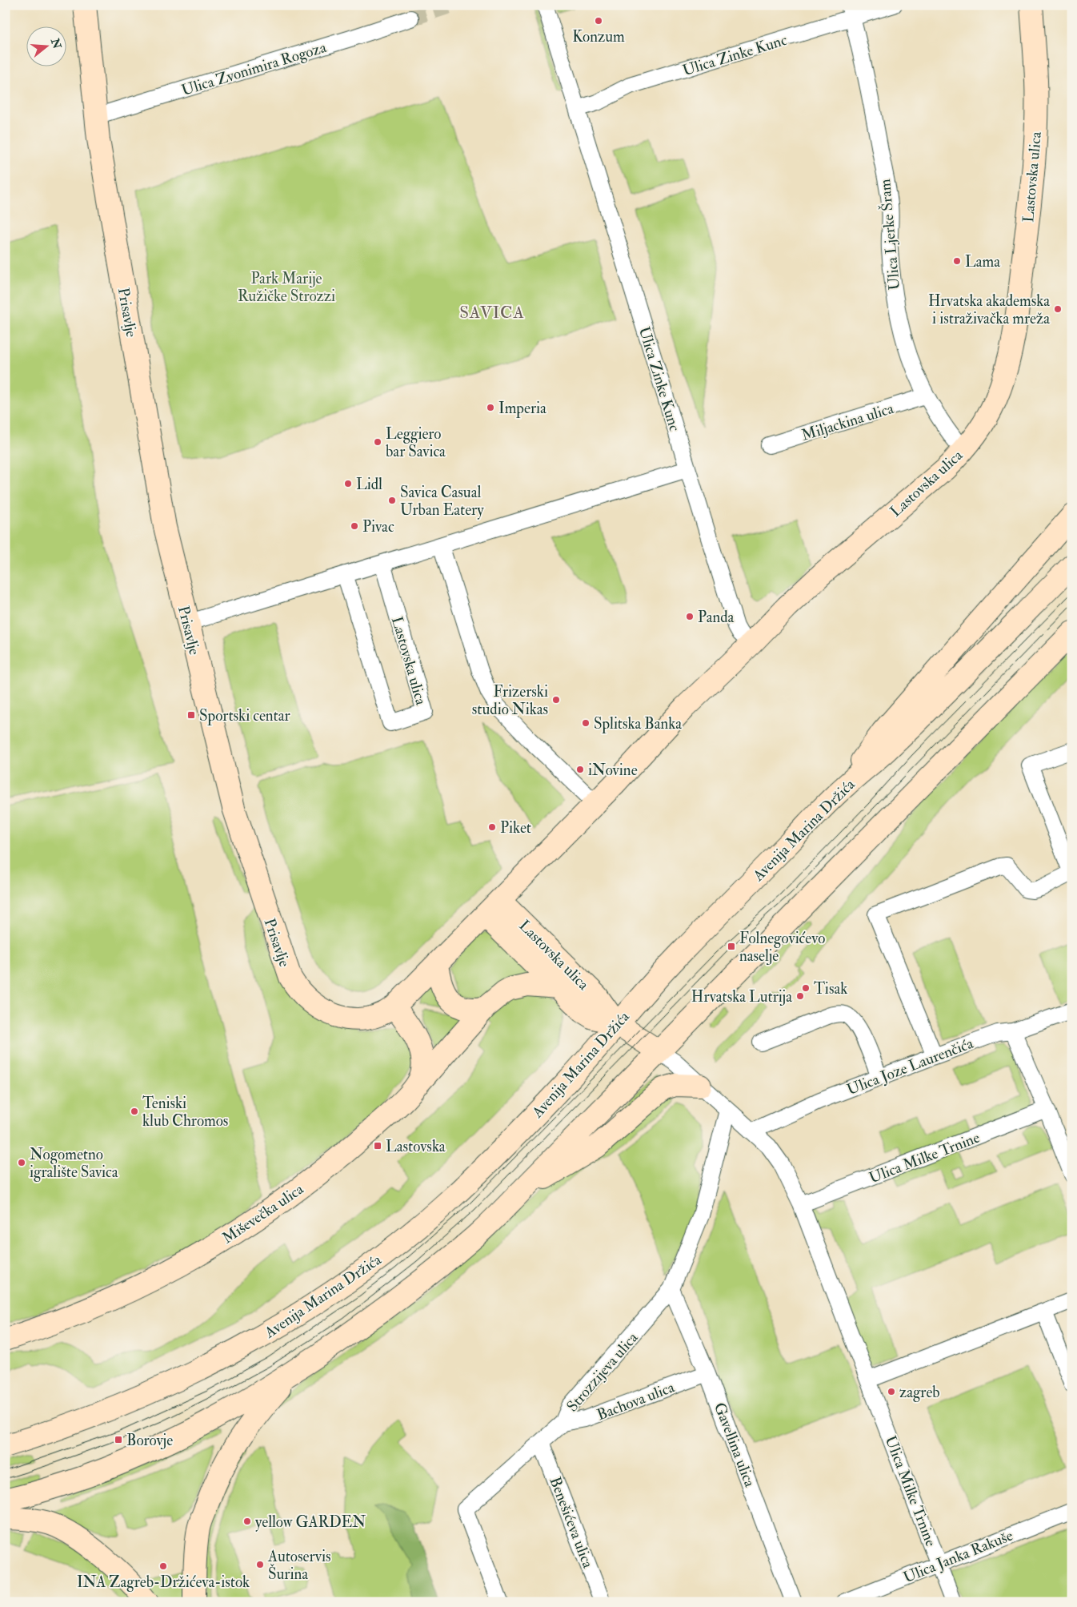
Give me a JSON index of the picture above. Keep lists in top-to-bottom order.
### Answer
{
  "streets": {
    "street": [
      "Ulica Zinke Kunc",
      "Ulica Zvonimira Rogoza",
      "Lastovska ulica",
      "Ulica Ljerke Šram",
      "Prisavlje",
      "Miljackina ulica",
      "Avenija Marina Držića",
      "Ulica Joze Laurenčića",
      "Ulica Milke Trnine",
      "Miševečka ulica",
      "Strozzijeva ulica",
      "Bachova ulica",
      "Gavellina ulica",
      "Benešićeva ulica",
      "Ulica Janka Rakuše"
    ]
  },
  "crossings": [
    ["Ulica Zinke Kunc", "Lastovska ulica"],
    ["Ulica Zinke Kunc", "Ulica Ljerke Šram"],
    ["Ulica Zvonimira Rogoza", "Prisavlje"],
    ["Lastovska ulica", "Ulica Ljerke Šram"],
    ["Lastovska ulica", "Prisavlje"],
    ["Lastovska ulica", "Avenija Marina Držića"],
    ["Lastovska ulica", "Ulica Milke Trnine"],
    ["Ulica Ljerke Šram", "Miljackina ulica"],
    ["Prisavlje", "Miševečka ulica"],
    ["Ulica Joze Laurenčića", "Ulica Milke Trnine"],
    ["Ulica Milke Trnine", "Strozzijeva ulica"],
    ["Ulica Milke Trnine", "Ulica Janka Rakuše"],
    ["Strozzijeva ulica", "Bachova ulica"],
    ["Strozzijeva ulica", "Gavellina ulica"],
    ["Strozzijeva ulica", "Benešićeva ulica"],
    ["Bachova ulica", "Gavellina ulica"]
  ],
  "districts": ["SAVICA"],
  "parks": ["Park Marije Ružičke Strozzi"],
  "places": {
    "other": [
      "Konzum",
      "Lama",
      "Hrvatska akademska i istraživačka mreža",
      "Imperia",
      "Leggiero bar Savica",
      "Lidl",
      "Savica Casual Urban Eatery",
      "Pivac",
      "Panda",
      "Frizerski studio Nikas",
      "Splitska Banka",
      "iNovine",
      "Piket",
      "Tisak",
      "Hrvatska Lutrija",
      "Teniski klub Chromos",
      "Nogometno igralište Savica",
      "zagreb",
      "yellow GARDEN",
      "Autoservis Šurina",
      "INA Zagreb-Držićeva-istok"
    ],
    "transit": [
      "Sportski centar",
      "Folnegovićevo naselje",
      "Lastovska",
      "Borovje"
    ]
  },
  "north": "right"
}
